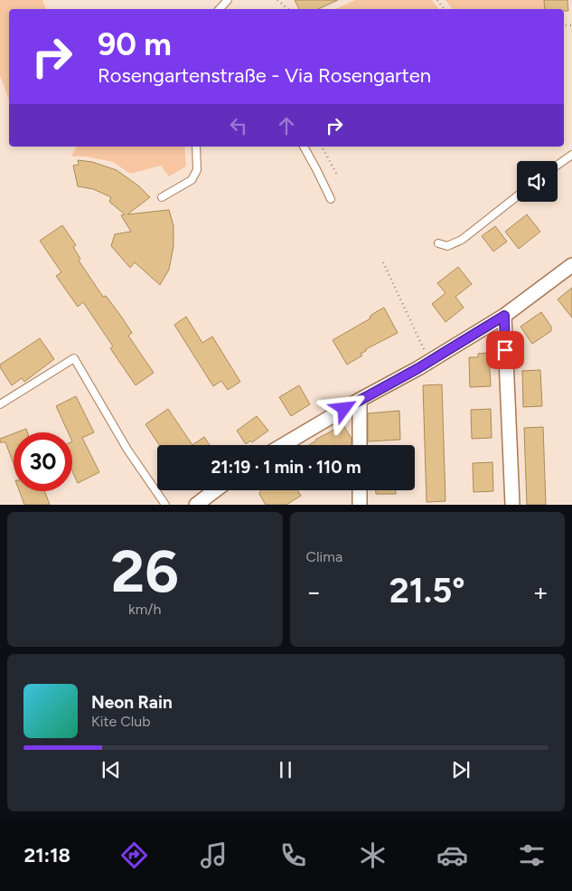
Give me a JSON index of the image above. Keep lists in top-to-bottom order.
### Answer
{
  "page": {
    "turn": ["90 m", "Rosengartenstraße - Via Rosengarten"],
    "limit": "30",
    "trip": "21:19 · 1 min · 110 m",
    "tile": [
      ["26", "km/h"],
      "Clima"
    ],
    "heat": ["−", "21.5°", "+"],
    "song": ["Neon Rain", "Kite Club"],
    "tabs": "21:18"
  }
}
